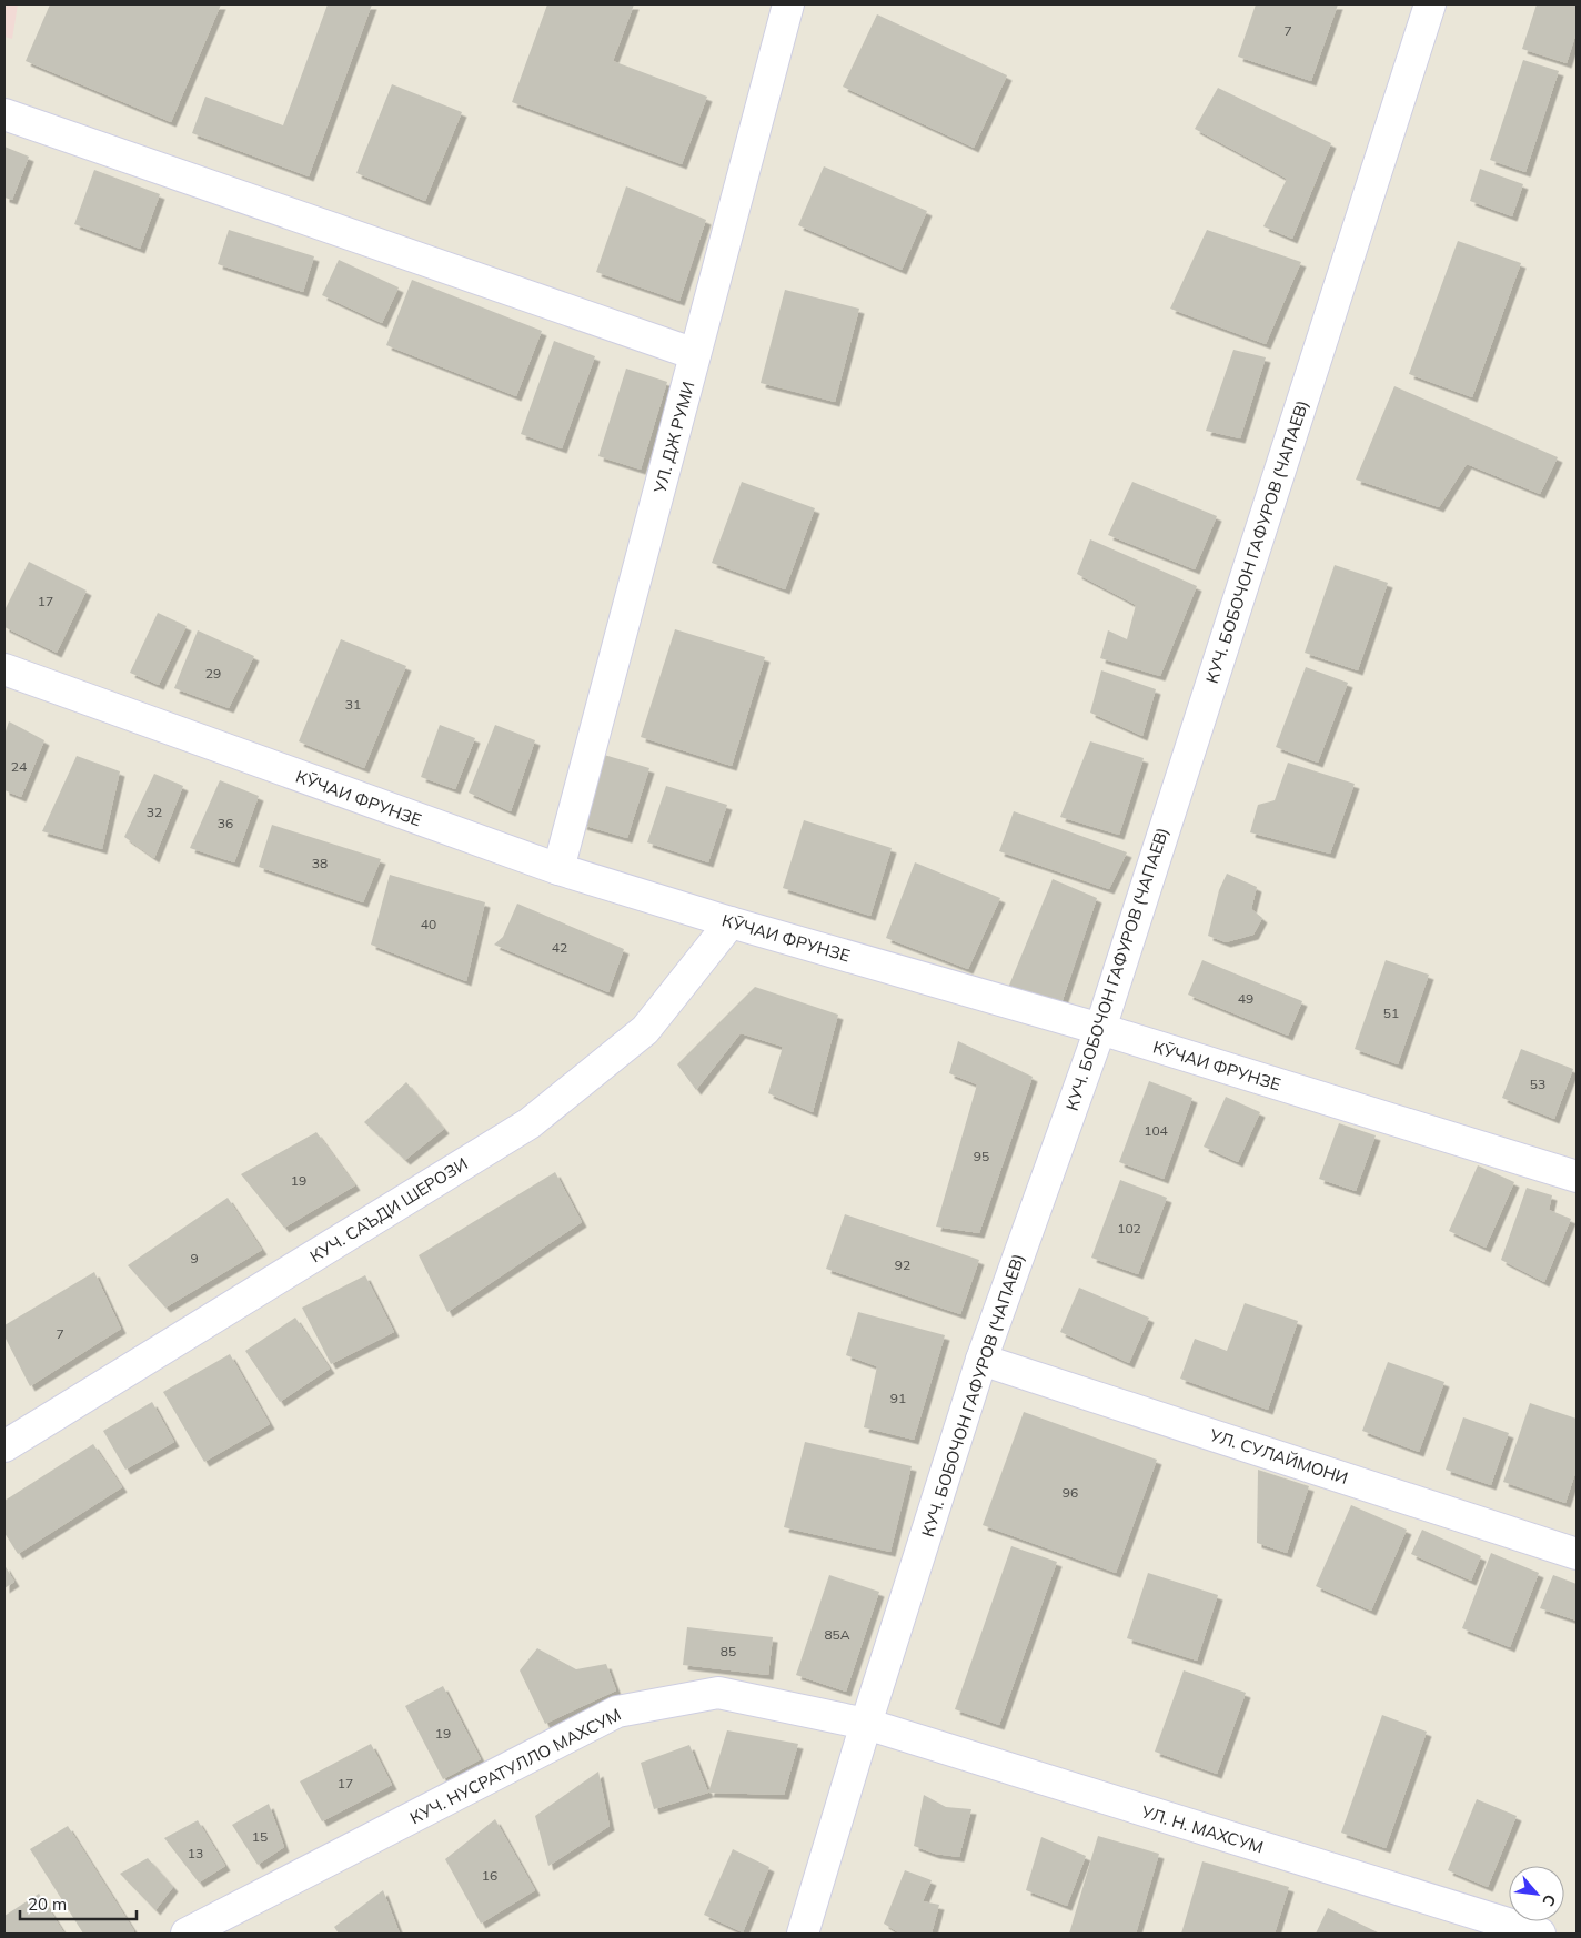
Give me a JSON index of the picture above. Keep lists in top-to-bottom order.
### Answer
{
  "streets": {
    "street": [
      "УЛ. ДЖ РУМИ",
      "КУЧ. БОБОЧОН ГАФУРОВ (ЧАПАЕВ)",
      "КӮЧАИ ФРУНЗЕ",
      "КУЧ. САЪДИ ШЕРОЗИ",
      "УЛ. СУЛАЙМОНИ",
      "КУЧ. НУСРАТУЛЛО МАХСУМ",
      "УЛ. Н. МАХСУМ"
    ]
  },
  "crossings": [
    ["УЛ. ДЖ РУМИ", "КӮЧАИ ФРУНЗЕ"],
    ["КУЧ. БОБОЧОН ГАФУРОВ (ЧАПАЕВ)", "КӮЧАИ ФРУНЗЕ"],
    ["КУЧ. БОБОЧОН ГАФУРОВ (ЧАПАЕВ)", "УЛ. СУЛАЙМОНИ"],
    ["КУЧ. БОБОЧОН ГАФУРОВ (ЧАПАЕВ)", "КУЧ. НУСРАТУЛЛО МАХСУМ"],
    ["КУЧ. БОБОЧОН ГАФУРОВ (ЧАПАЕВ)", "УЛ. Н. МАХСУМ"],
    ["КӮЧАИ ФРУНЗЕ", "КУЧ. САЪДИ ШЕРОЗИ"],
    ["КУЧ. НУСРАТУЛЛО МАХСУМ", "УЛ. Н. МАХСУМ"]
  ],
  "house_numbers": [
    "7",
    "17",
    "29",
    "31",
    "24",
    "32",
    "36",
    "38",
    "40",
    "42",
    "49",
    "51",
    "53",
    "104",
    "95",
    "19",
    "102",
    "9",
    "92",
    "7",
    "91",
    "96",
    "85А",
    "85",
    "19",
    "17",
    "15",
    "13",
    "16"
  ],
  "scale_bar": "20 m",
  "north": "bottom right"
}
